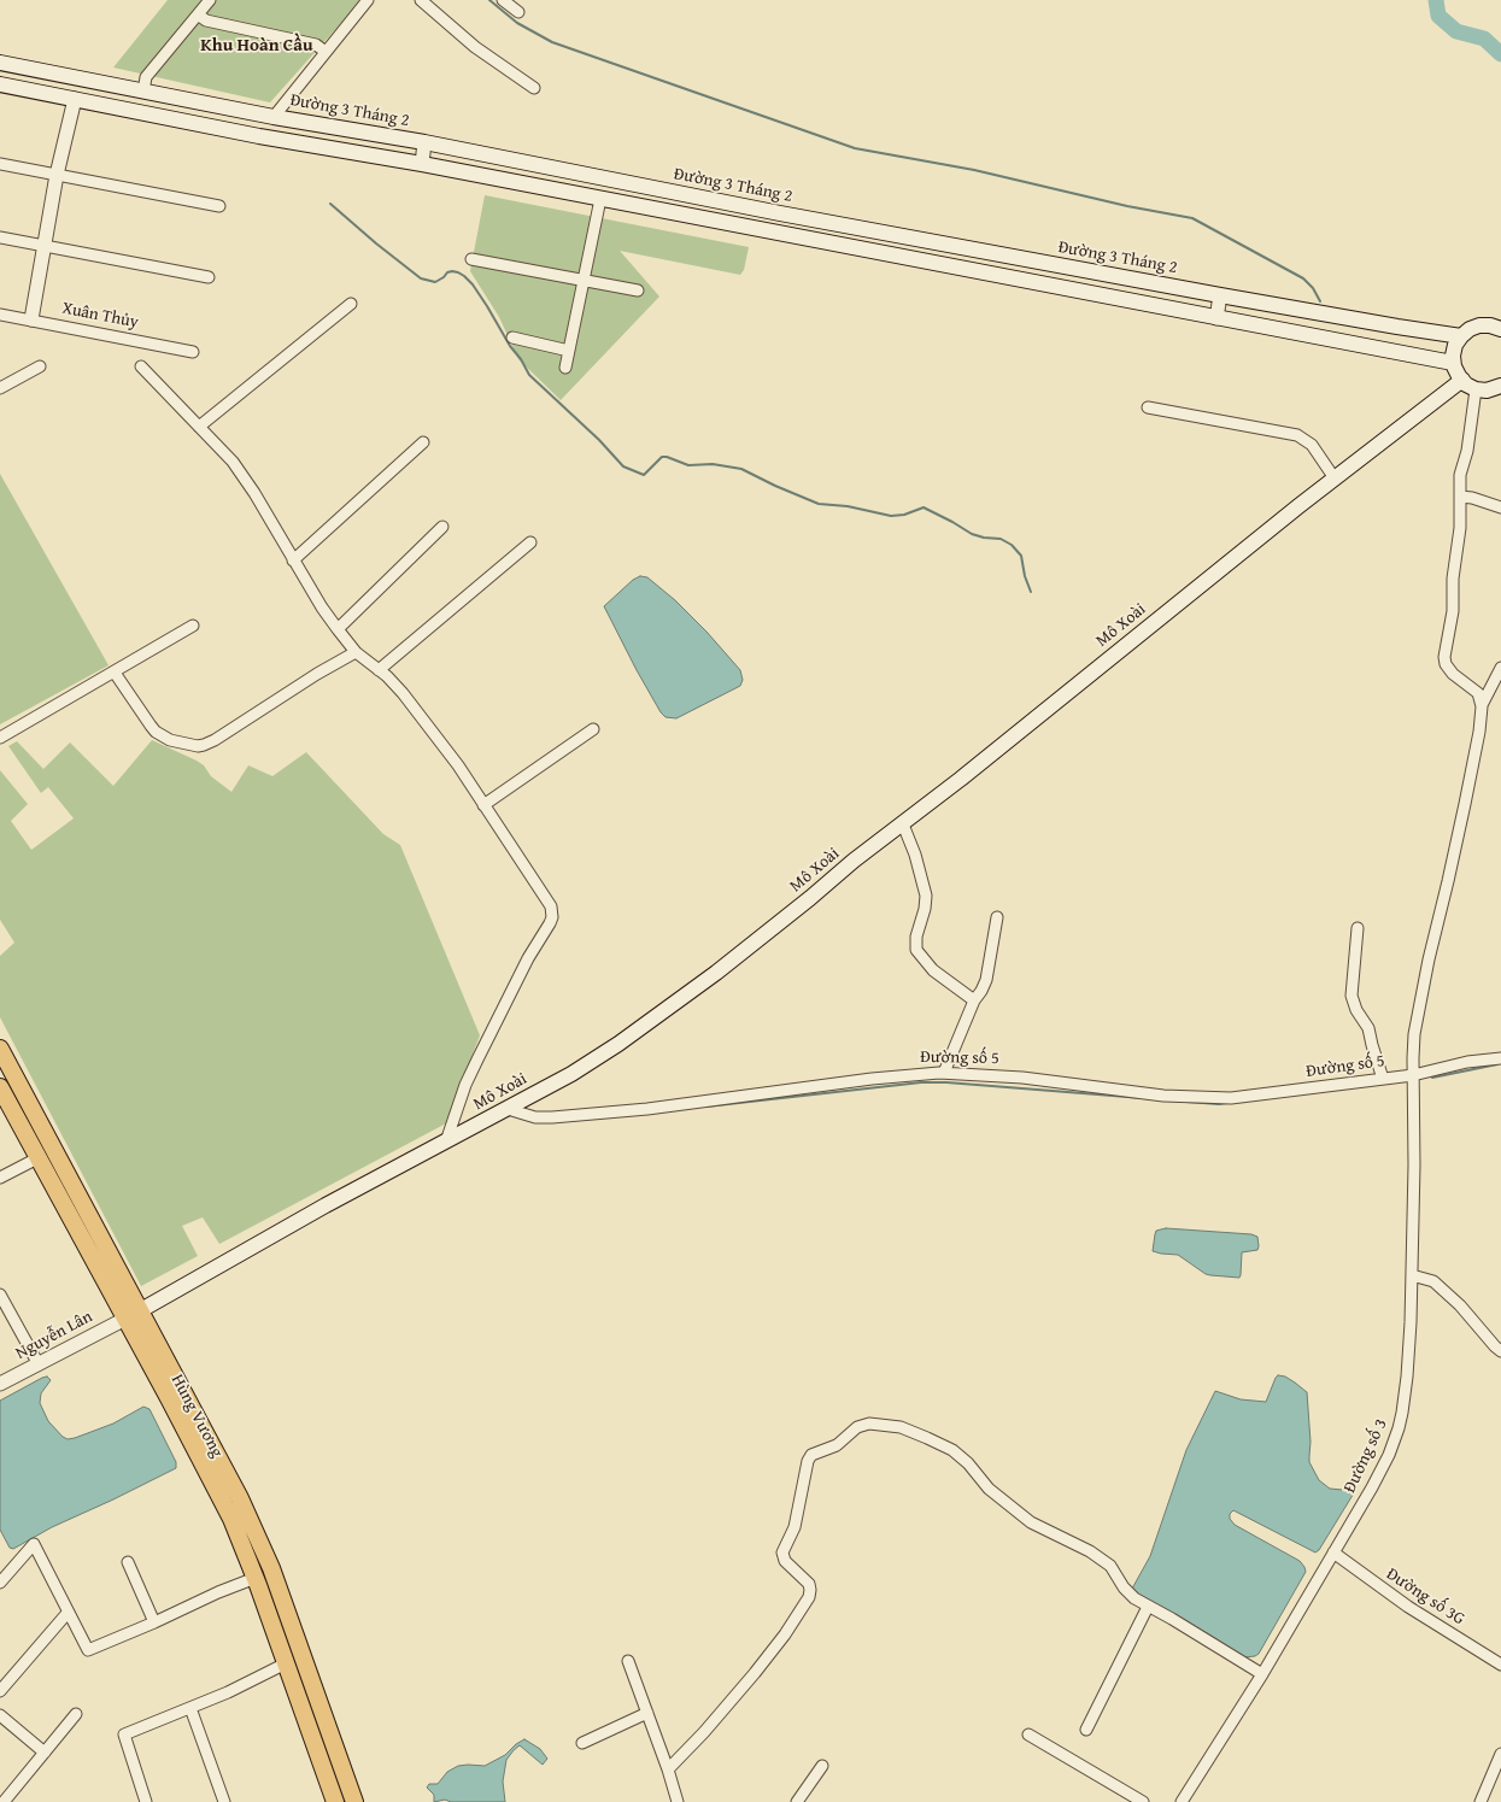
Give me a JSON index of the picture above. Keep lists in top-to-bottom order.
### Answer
{
  "streets": {
    "main road": ["Đường 3 Tháng 2", "Mô Xoài", "Hùng Vương"],
    "street": [
      "Xuân Thủy",
      "Đường số 5",
      "Nguyễn Lân",
      "Đường số 3",
      "Đường số 3G"
    ]
  },
  "crossings": [
    ["Mô Xoài", "Đường số 5"],
    ["Mô Xoài", "Nguyễn Lân"],
    ["Mô Xoài", "Hùng Vương"],
    ["Đường số 5", "Đường số 3"],
    ["Nguyễn Lân", "Hùng Vương"],
    ["Đường số 3", "Đường số 3G"]
  ],
  "districts": ["Khu Hoàn Cầu"]
}
